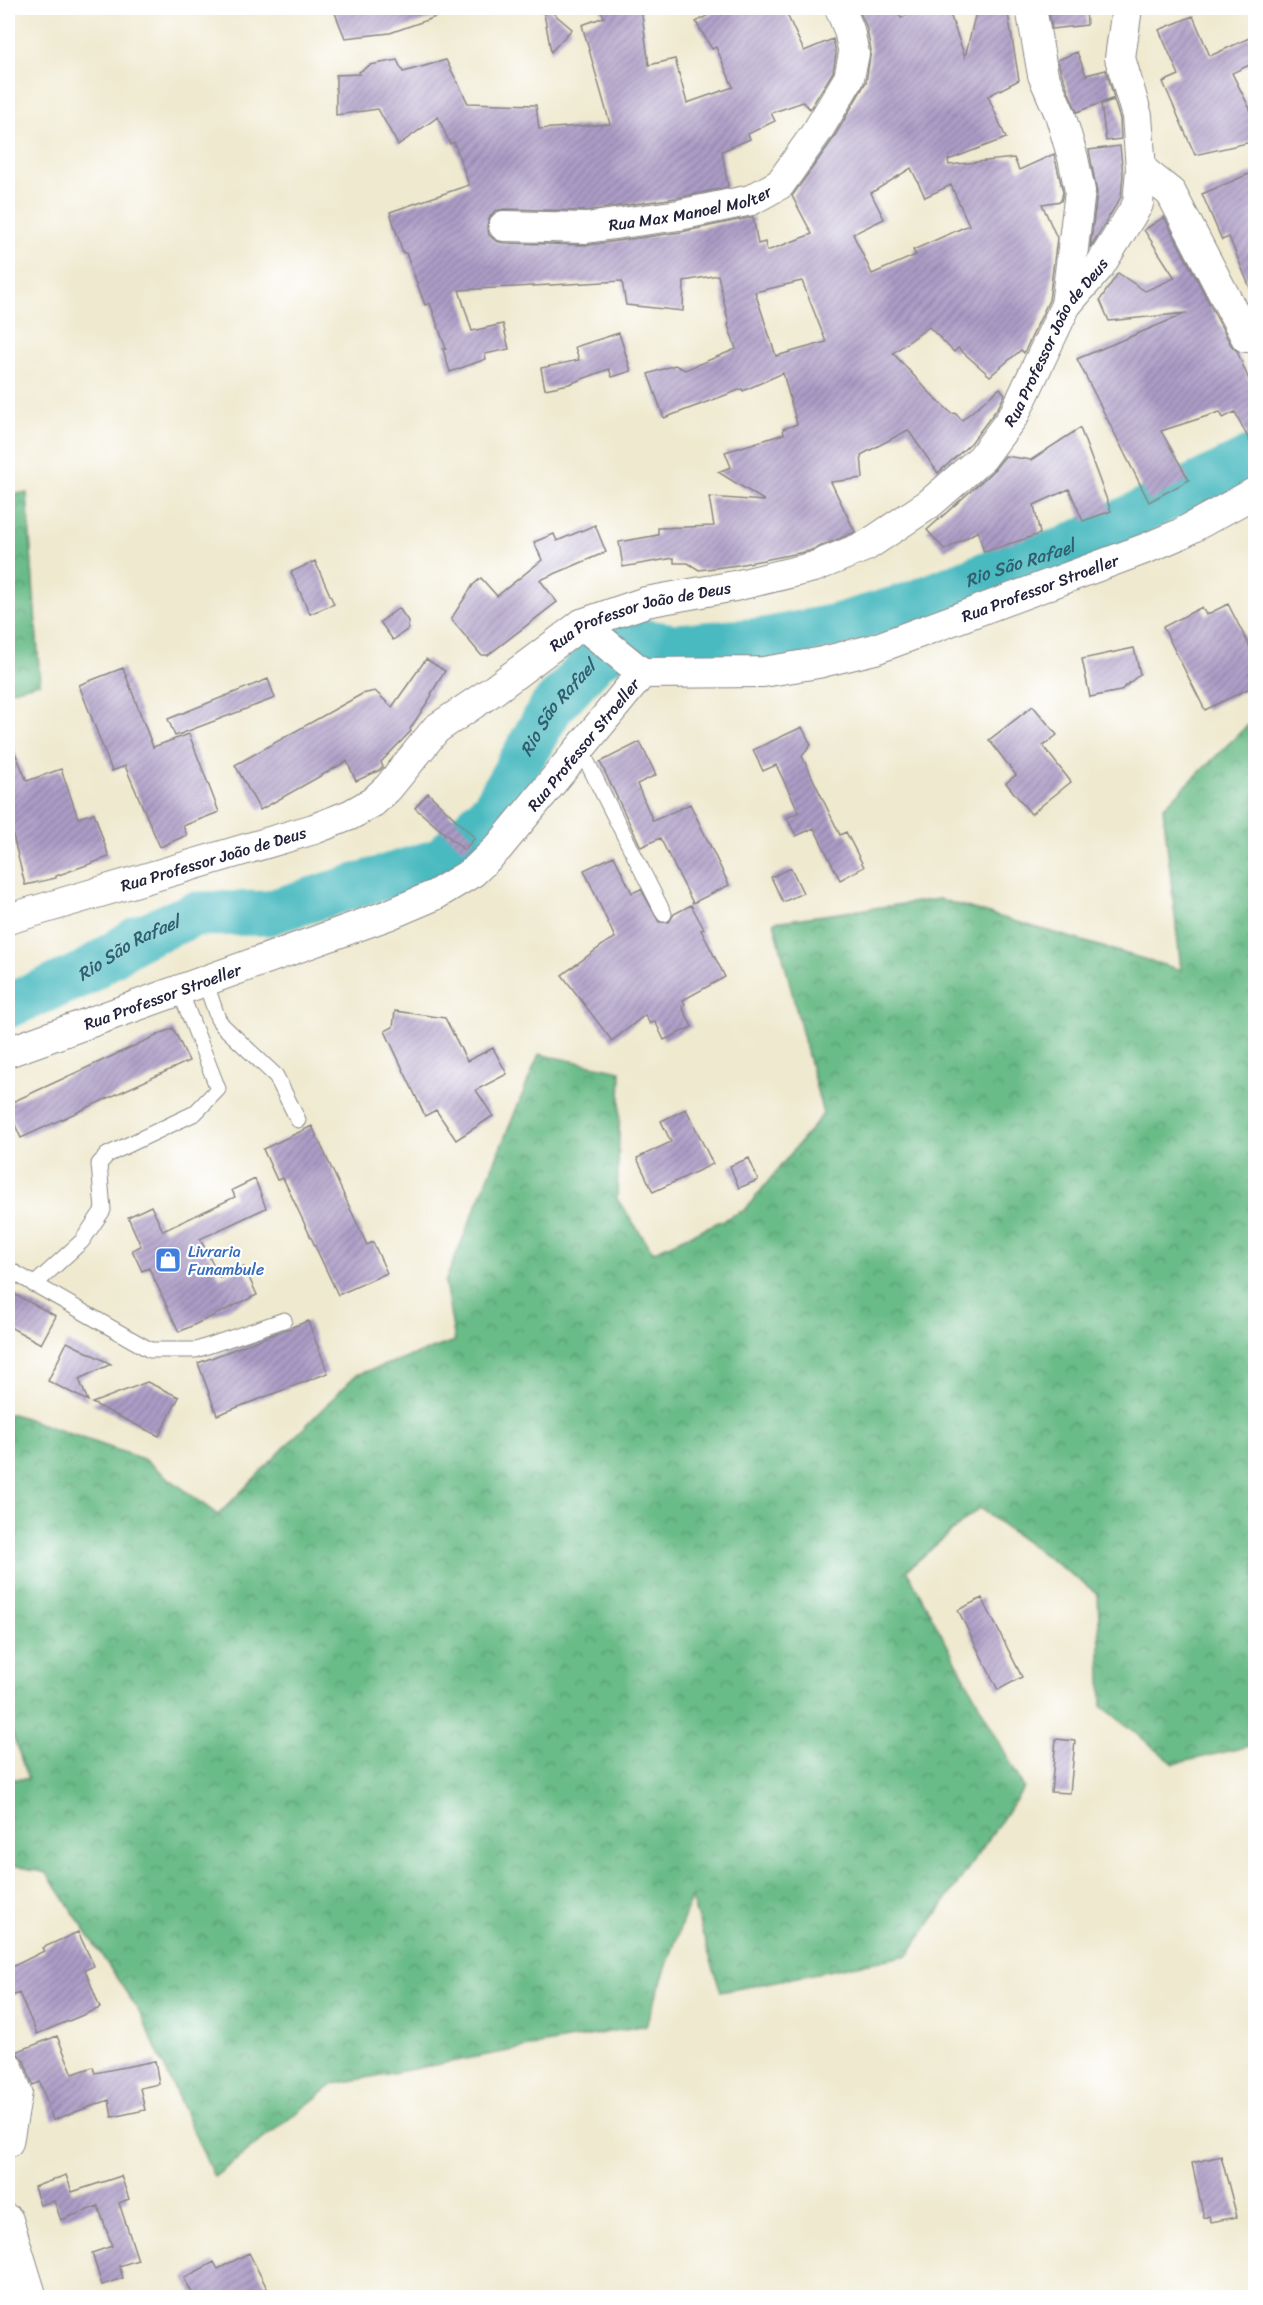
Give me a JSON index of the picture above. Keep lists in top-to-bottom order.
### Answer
{
  "streets": {
    "street": ["Rua Max Manoel Molter", "Rua Professor João de Deus", "Rua Professor Stroeller"]
  },
  "water": ["Rio São Rafael"],
  "places": {
    "shop": ["Livraria Funambule"]
  }
}
